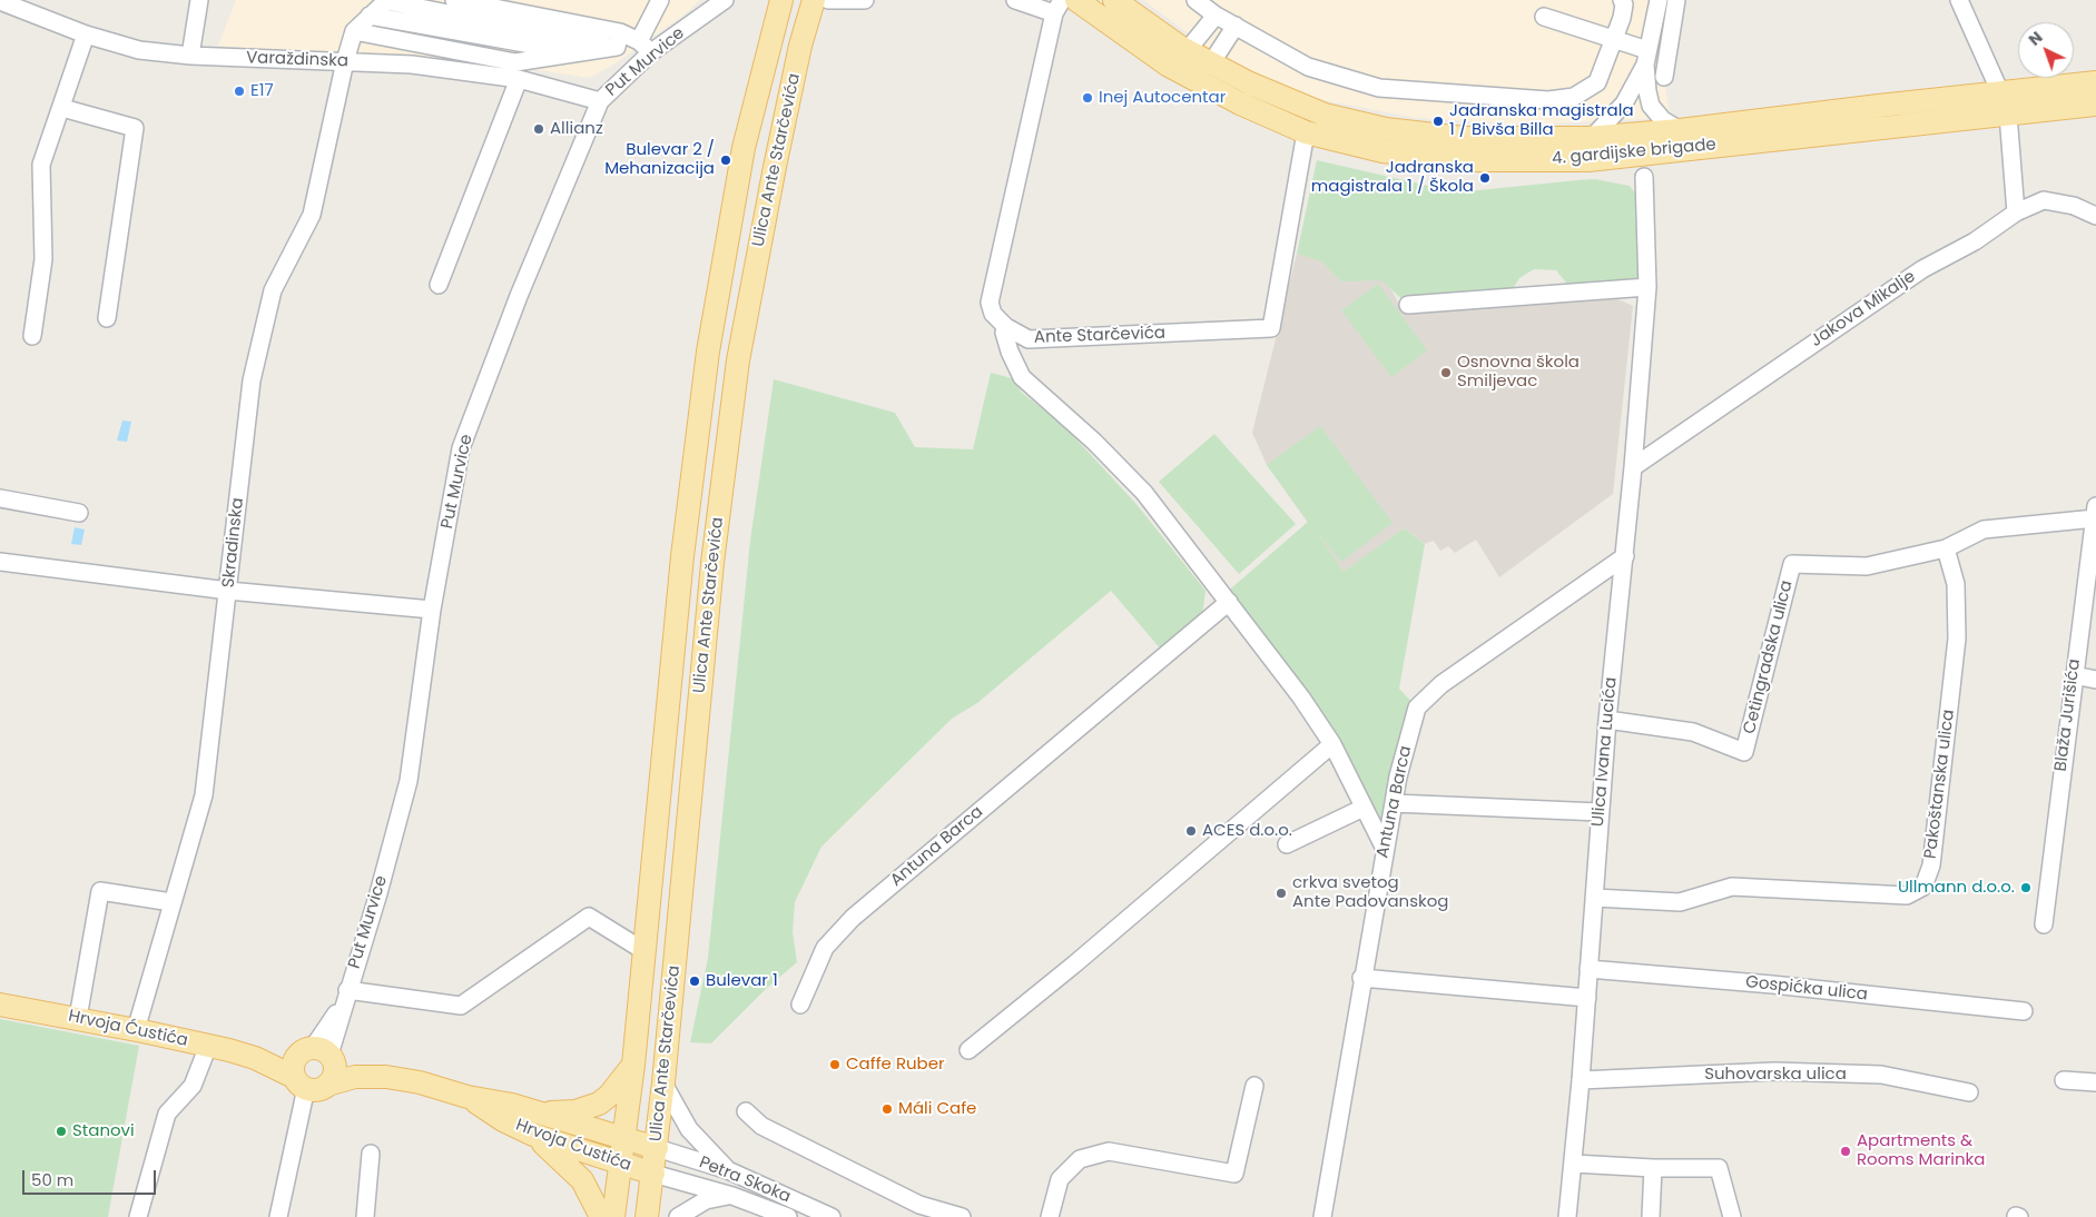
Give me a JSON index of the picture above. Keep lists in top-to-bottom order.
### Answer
{
  "streets": {
    "main road": ["4. gardijske brigade", "Ulica Ante Starčevića", "Hrvoja Ćustića"],
    "street": [
      "Varaždinska",
      "Put Murvice",
      "Jakova Mikalje",
      "Ante Starčevića",
      "Skradinska",
      "Cetingradska ulica",
      "Blaža Jurišića",
      "Ulica Ivana Lucića",
      "Pakoštanska ulica",
      "Antuna Barca",
      "Gospićka ulica",
      "Suhovarska ulica",
      "Petra Skoka"
    ]
  },
  "crossings": [
    ["Varaždinska", "Put Murvice"],
    ["Varaždinska", "Skradinska"],
    ["Put Murvice", "Hrvoja Ćustića"],
    ["4. gardijske brigade", "Ante Starčevića"],
    ["Ulica Ante Starčevića", "Hrvoja Ćustića"],
    ["Ulica Ante Starčevića", "Petra Skoka"],
    ["Jakova Mikalje", "Ulica Ivana Lucića"],
    ["Skradinska", "Hrvoja Ćustića"],
    ["Cetingradska ulica", "Blaža Jurišića"],
    ["Cetingradska ulica", "Ulica Ivana Lucića"],
    ["Cetingradska ulica", "Pakoštanska ulica"],
    ["Ulica Ivana Lucića", "Pakoštanska ulica"],
    ["Ulica Ivana Lucića", "Antuna Barca"],
    ["Ulica Ivana Lucića", "Gospićka ulica"],
    ["Ulica Ivana Lucića", "Suhovarska ulica"],
    ["Hrvoja Ćustića", "Petra Skoka"]
  ],
  "places": [
    "E17",
    "Inej Autocentar",
    "Jadranska magistrala 1 / Bivša Billa",
    "Allianz",
    "Bulevar 2 / Mehanizacija",
    "Jadranska magistrala 1 / Škola",
    "Osnovna škola Smiljevac",
    "ACES d.o.o.",
    "Ullmann d.o.o.",
    "crkva svetog Ante Padovanskog",
    "Bulevar 1",
    "Caffe Ruber",
    "Máli Cafe",
    "Stanovi",
    "Apartments & Rooms Marinka"
  ],
  "scale_bar": "50 m",
  "north": "top left"
}
